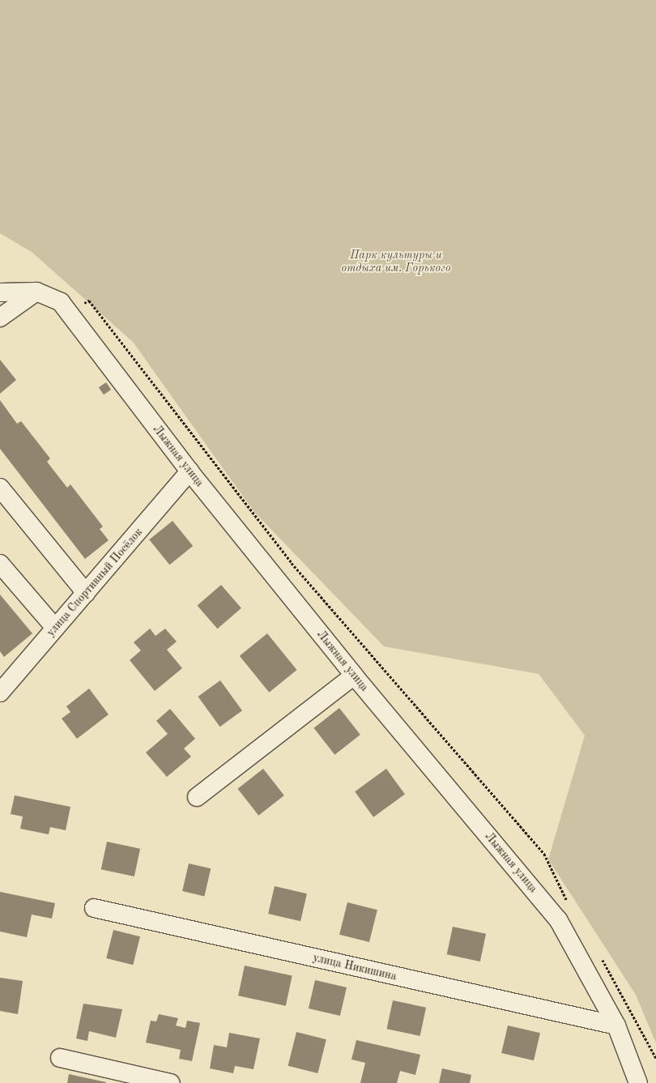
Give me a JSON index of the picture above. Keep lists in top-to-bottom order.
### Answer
{
  "streets": {
    "street": ["Лыжная улица", "улица Спортивный Посёлок", "улица Никишина"]
  },
  "crossings": [
    ["Лыжная улица", "улица Спортивный Посёлок"],
    ["Лыжная улица", "улица Никишина"]
  ],
  "parks": ["Парк культуры и отдыха им. Горького"]
}
